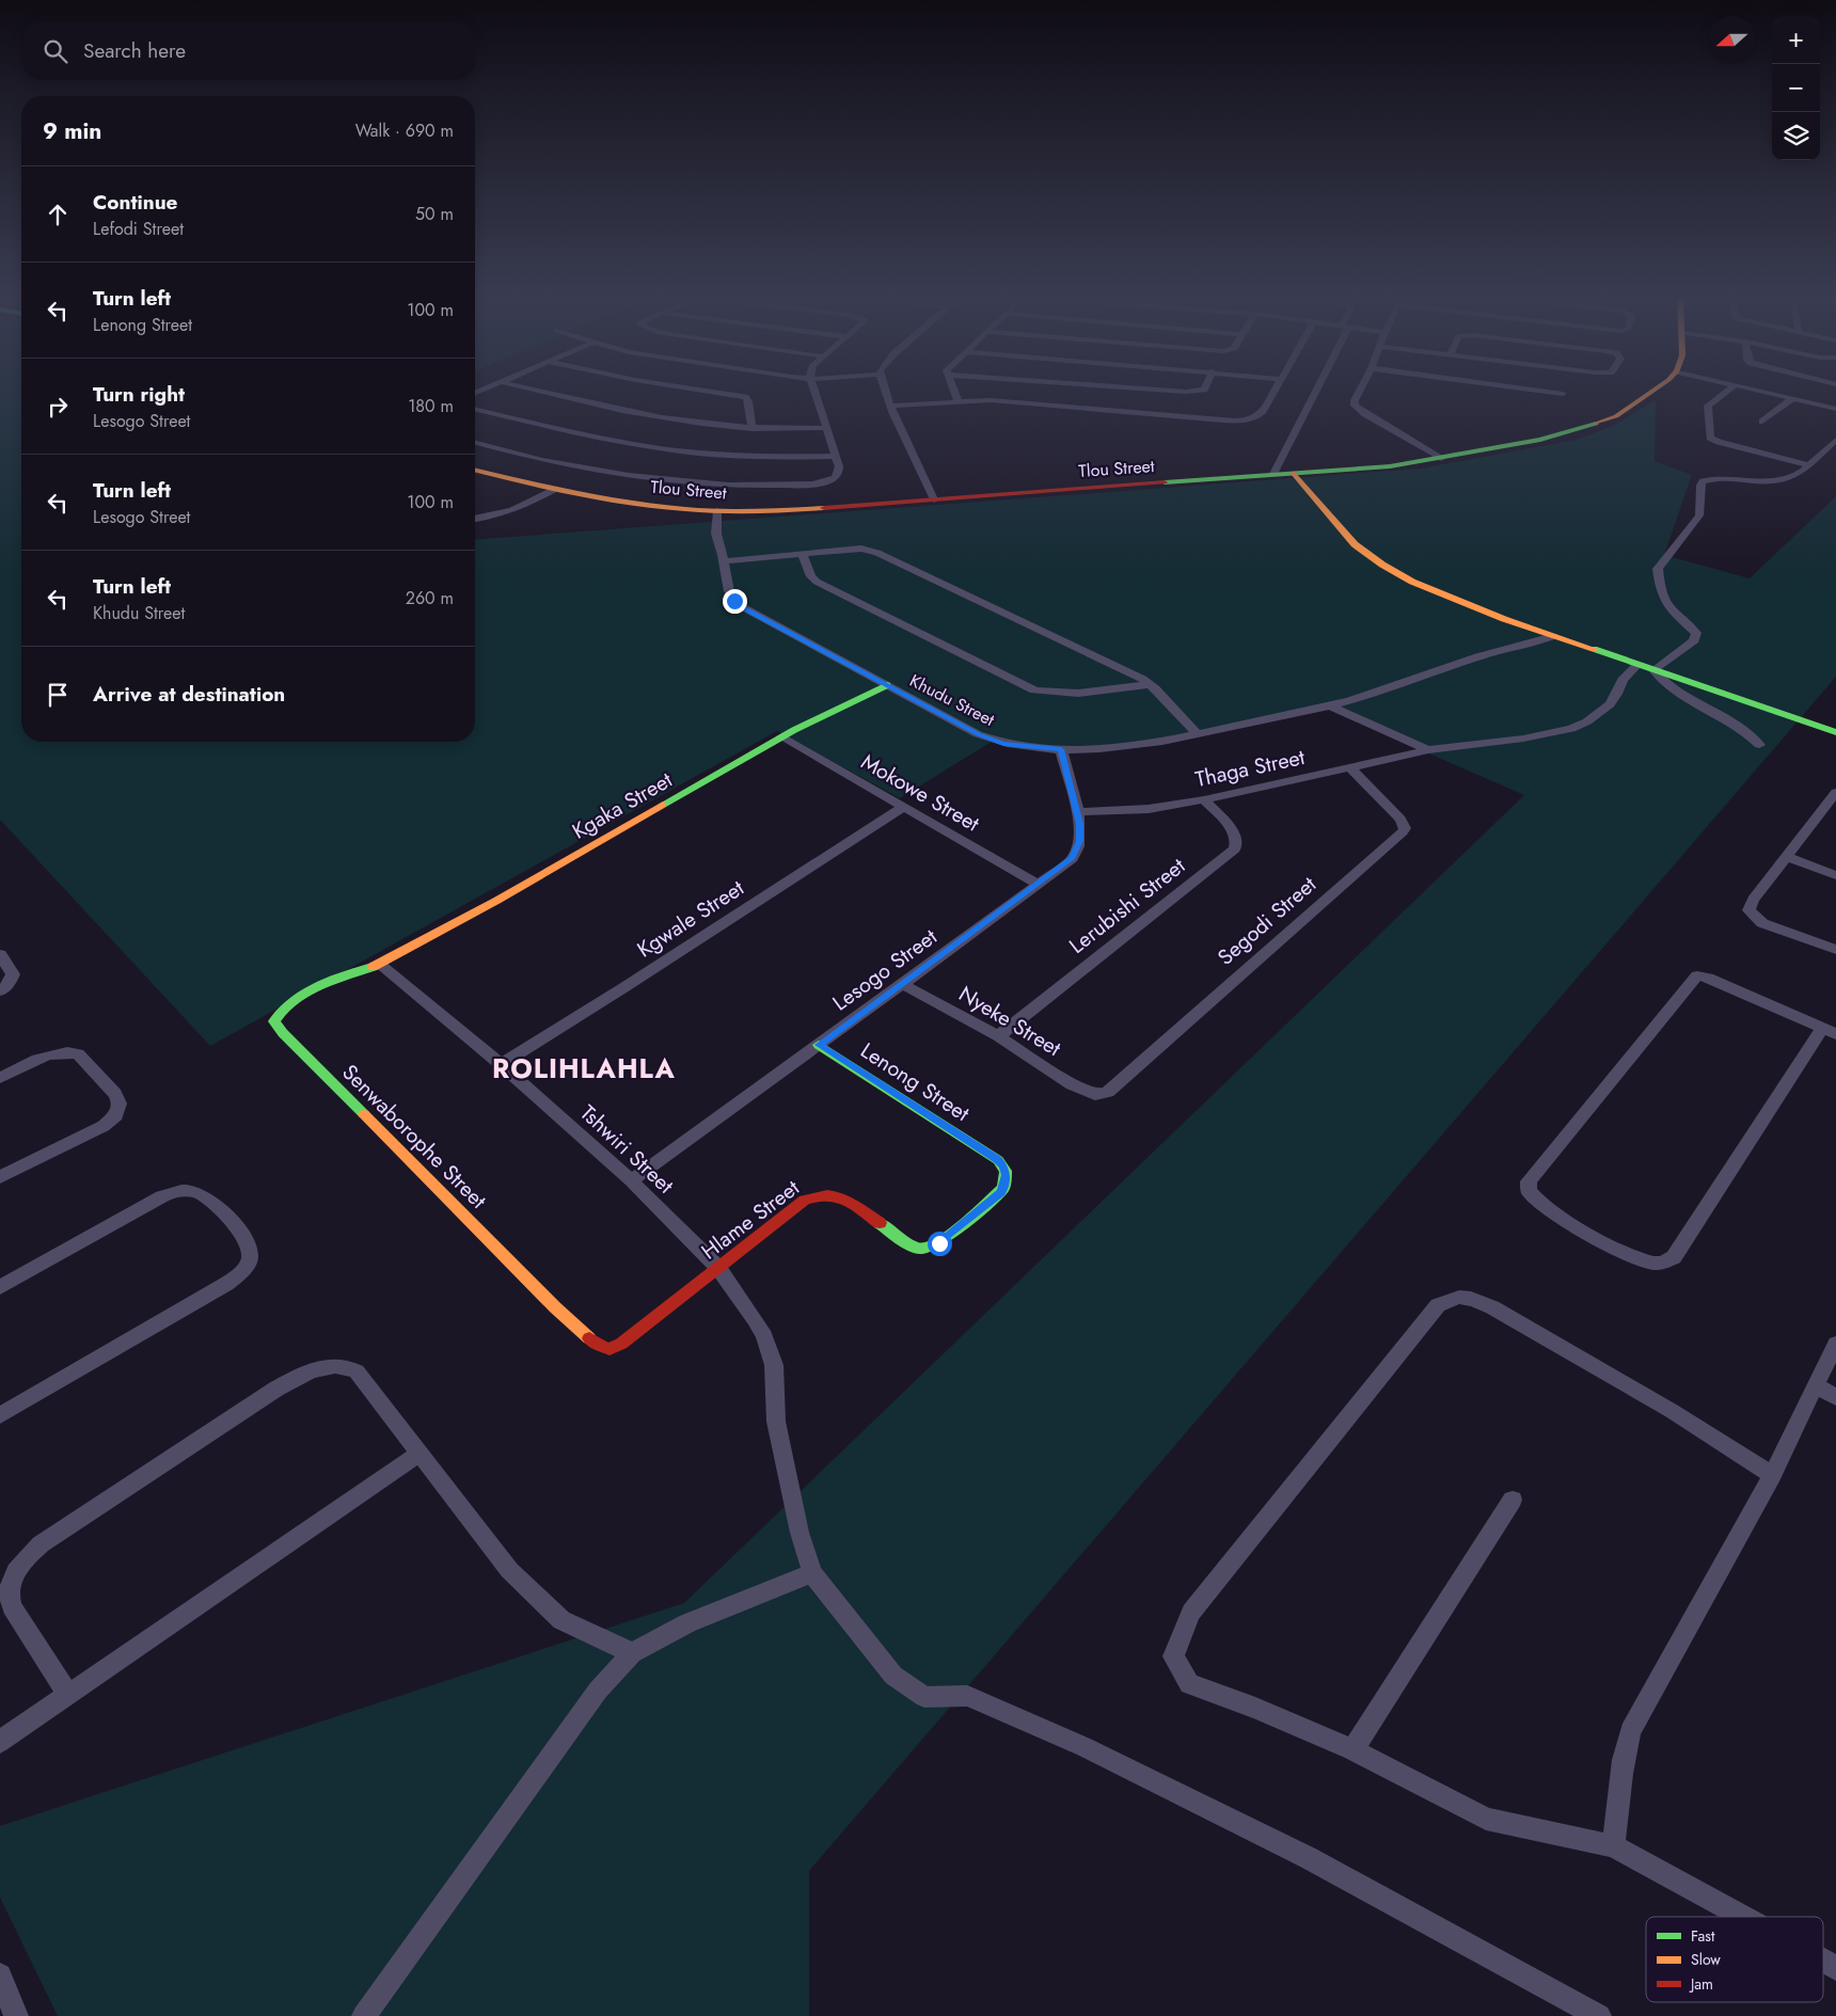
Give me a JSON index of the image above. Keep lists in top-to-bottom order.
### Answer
{
  "streets": {
    "street": [
      "Tlou Street",
      "Khudu Street",
      "Thaga Street",
      "Mokowe Street",
      "Kgaka Street",
      "Lerubishi Street",
      "Kgwale Street",
      "Segodi Street",
      "Lesogo Street",
      "Nyeke Street",
      "Lenong Street",
      "Senwaborophe Street",
      "Tshwiri Street",
      "Hlame Street"
    ]
  },
  "crossings": [
    ["Tlou Street", "Khudu Street"],
    ["Khudu Street", "Kgaka Street"],
    ["Khudu Street", "Lesogo Street"],
    ["Thaga Street", "Lerubishi Street"],
    ["Thaga Street", "Segodi Street"],
    ["Thaga Street", "Lesogo Street"],
    ["Mokowe Street", "Kgaka Street"],
    ["Mokowe Street", "Kgwale Street"],
    ["Mokowe Street", "Lesogo Street"],
    ["Kgaka Street", "Senwaborophe Street"],
    ["Kgaka Street", "Tshwiri Street"],
    ["Lerubishi Street", "Nyeke Street"],
    ["Kgwale Street", "Tshwiri Street"],
    ["Segodi Street", "Nyeke Street"],
    ["Lesogo Street", "Nyeke Street"],
    ["Lesogo Street", "Lenong Street"],
    ["Lesogo Street", "Tshwiri Street"],
    ["Lenong Street", "Hlame Street"],
    ["Senwaborophe Street", "Tshwiri Street"],
    ["Senwaborophe Street", "Hlame Street"],
    ["Tshwiri Street", "Hlame Street"]
  ],
  "districts": ["ROLIHLAHLA"],
  "legend": ["Fast", "Slow", "Jam"],
  "north": "left",
  "page": {
    "map_buttons": ["+", "−"],
    "search": "Search here",
    "heading": ["9 min", "Walk · 690 m"],
    "list": [
      ["Continue", "Lefodi Street", "50 m"],
      ["Turn left", "Lenong Street", "100 m"],
      ["Turn right", "Lesogo Street", "180 m"],
      ["Turn left", "Lesogo Street", "100 m"],
      ["Turn left", "Khudu Street", "260 m"],
      "Arrive at destination"
    ]
  }
}
